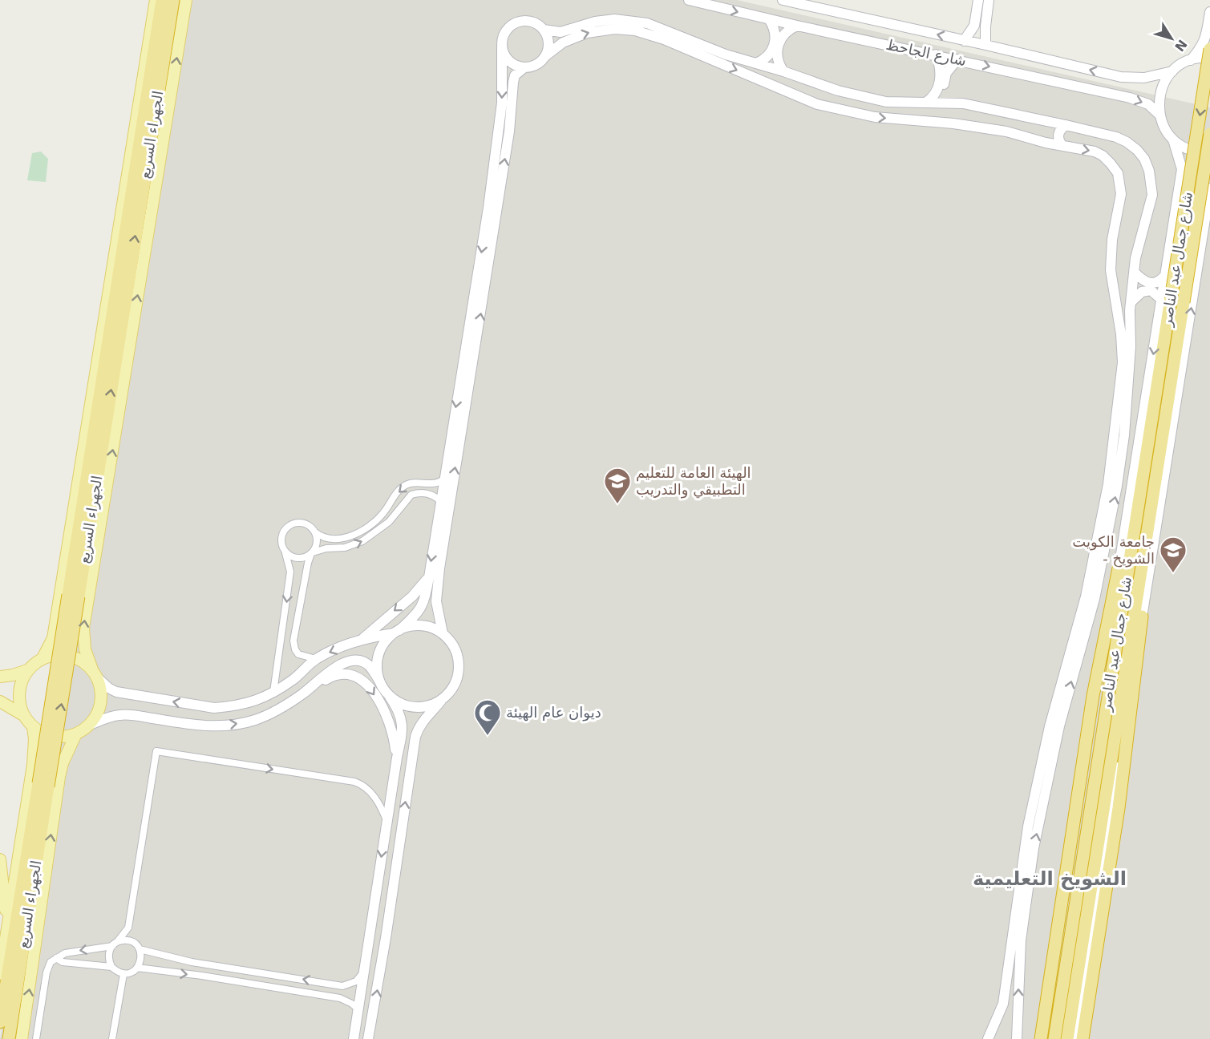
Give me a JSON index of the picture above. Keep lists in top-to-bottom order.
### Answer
{
  "streets": {
    "highway": ["الجهراء السريع", "شارع جمال عبد الناصر"],
    "street": ["شارع الجاحظ"]
  },
  "districts": ["الشويخ التعليمية"],
  "places": {
    "school or university": ["الهيئة العامة للتعليم التطبيقي والتدريب", "جامعة الكويت - الشويخ"],
    "mosque": ["ديوان عام الهيئة"]
  },
  "north": "bottom right"
}
